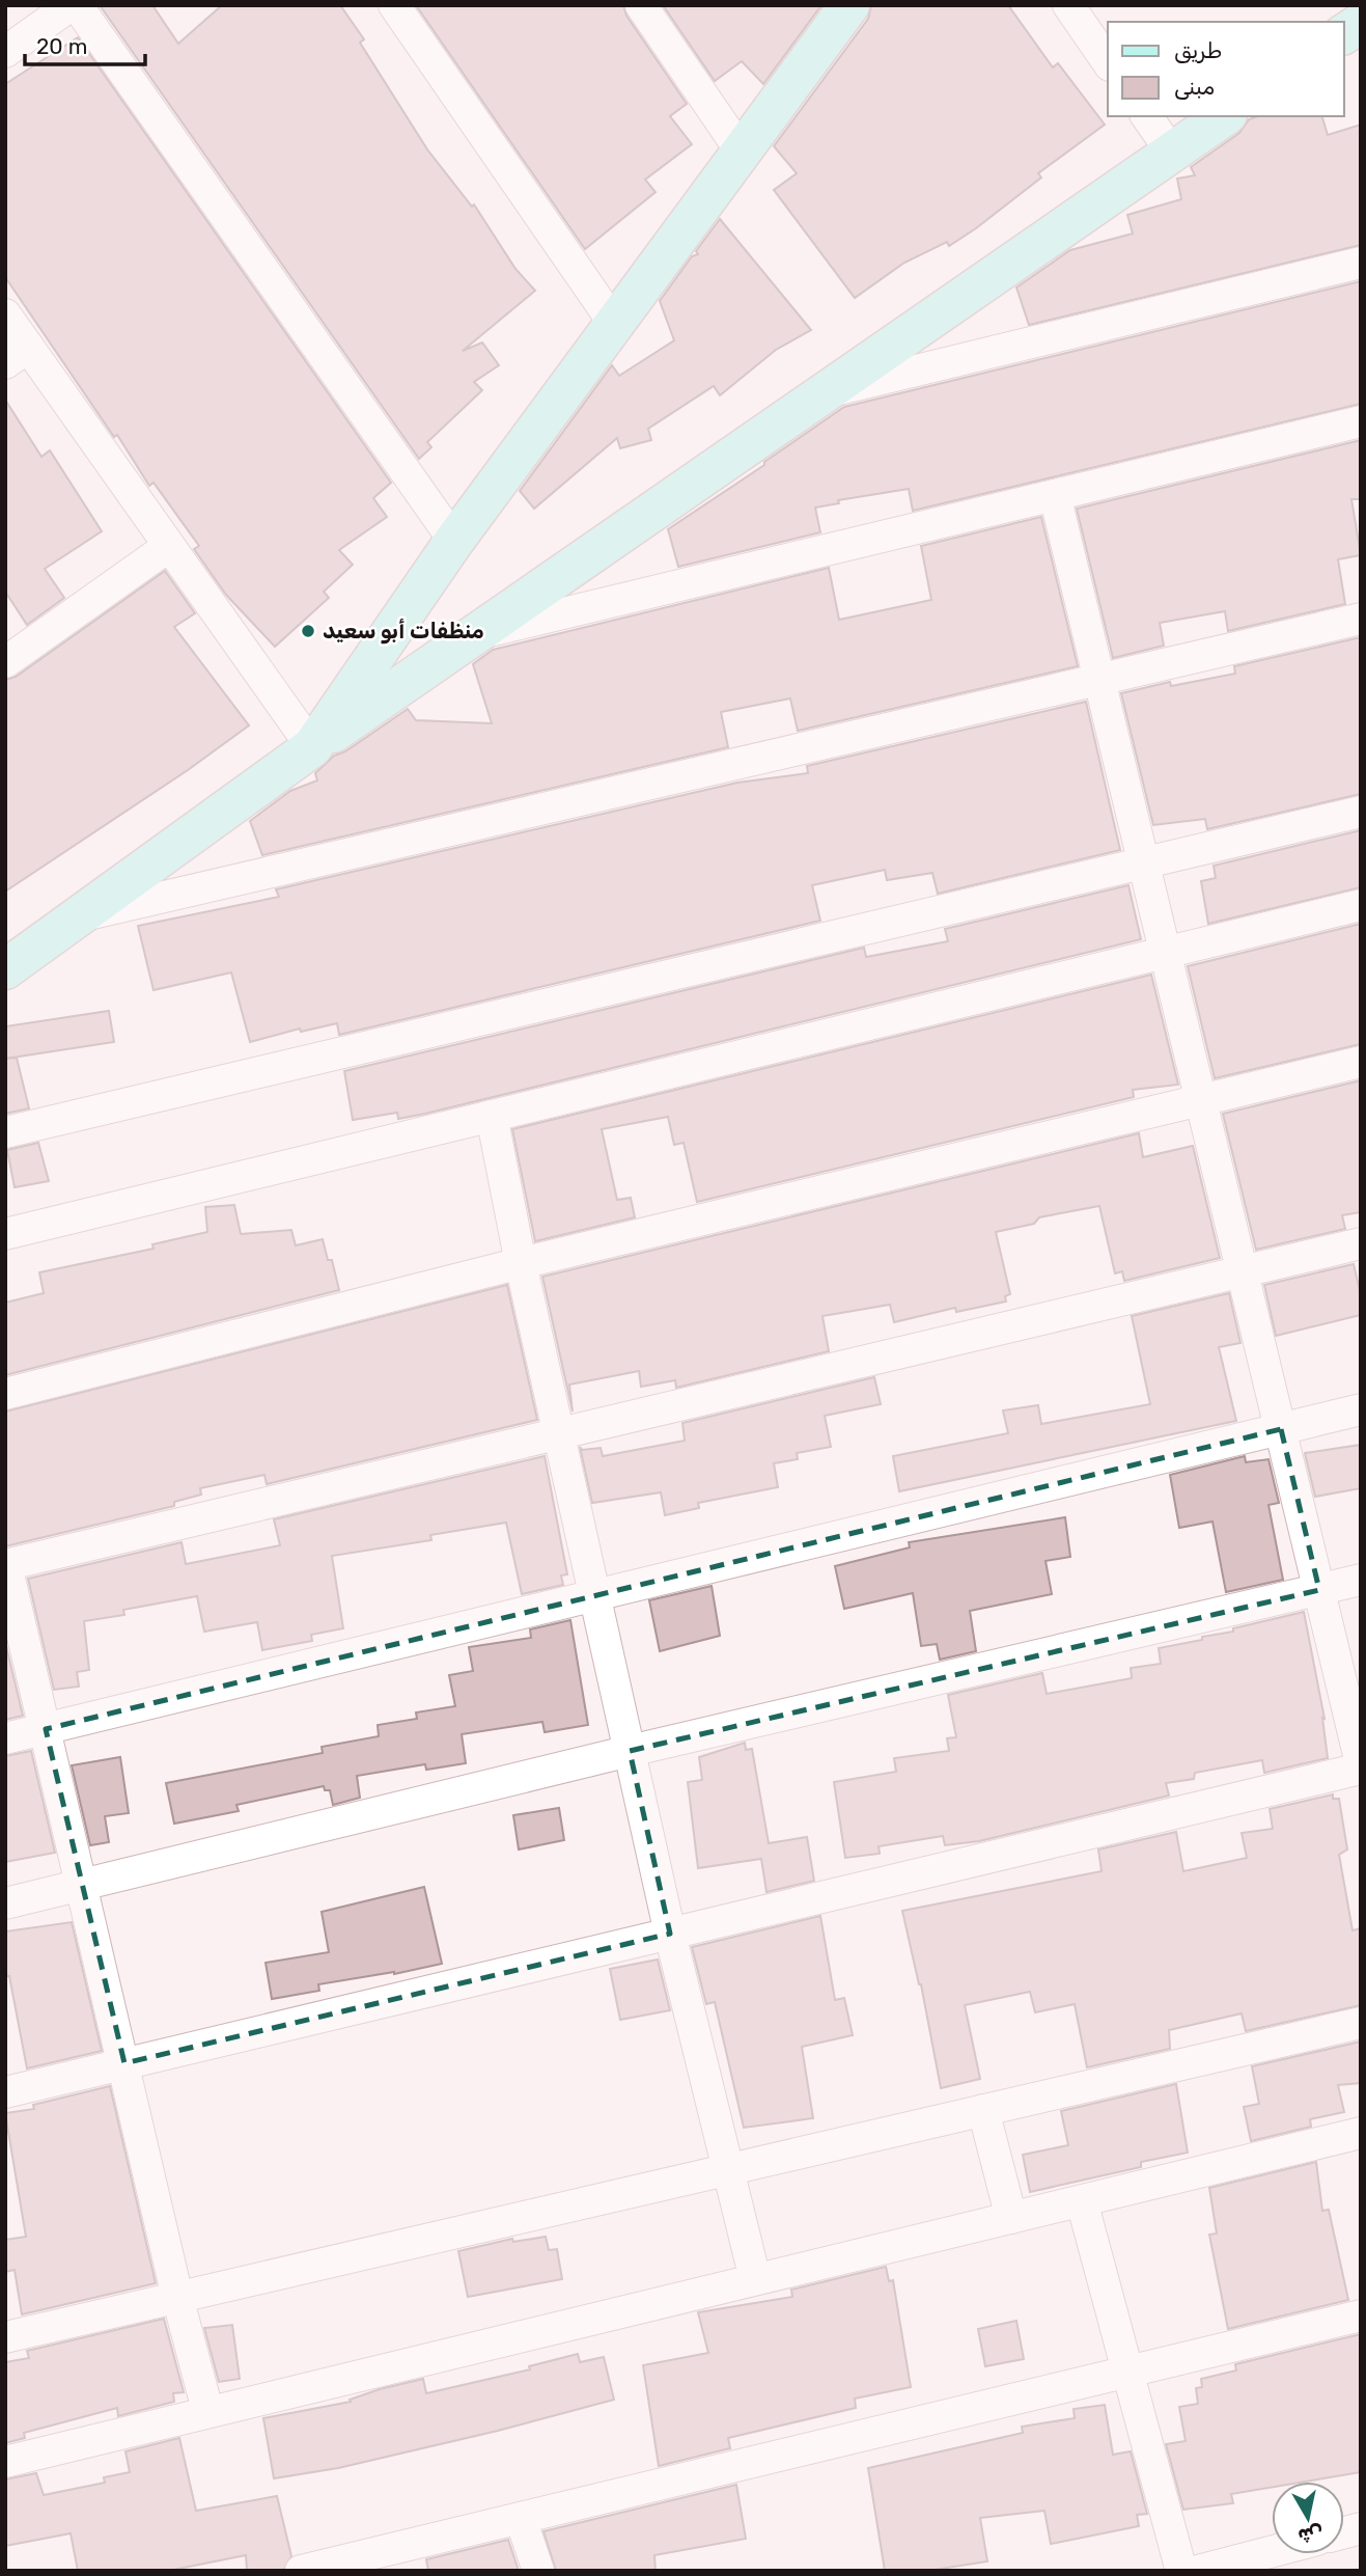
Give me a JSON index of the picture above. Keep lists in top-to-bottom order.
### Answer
{
  "places": ["منظفات أبو سعيد"],
  "legend": ["طريق", "مبنى"],
  "scale_bar": "20 m",
  "north": "bottom"
}
